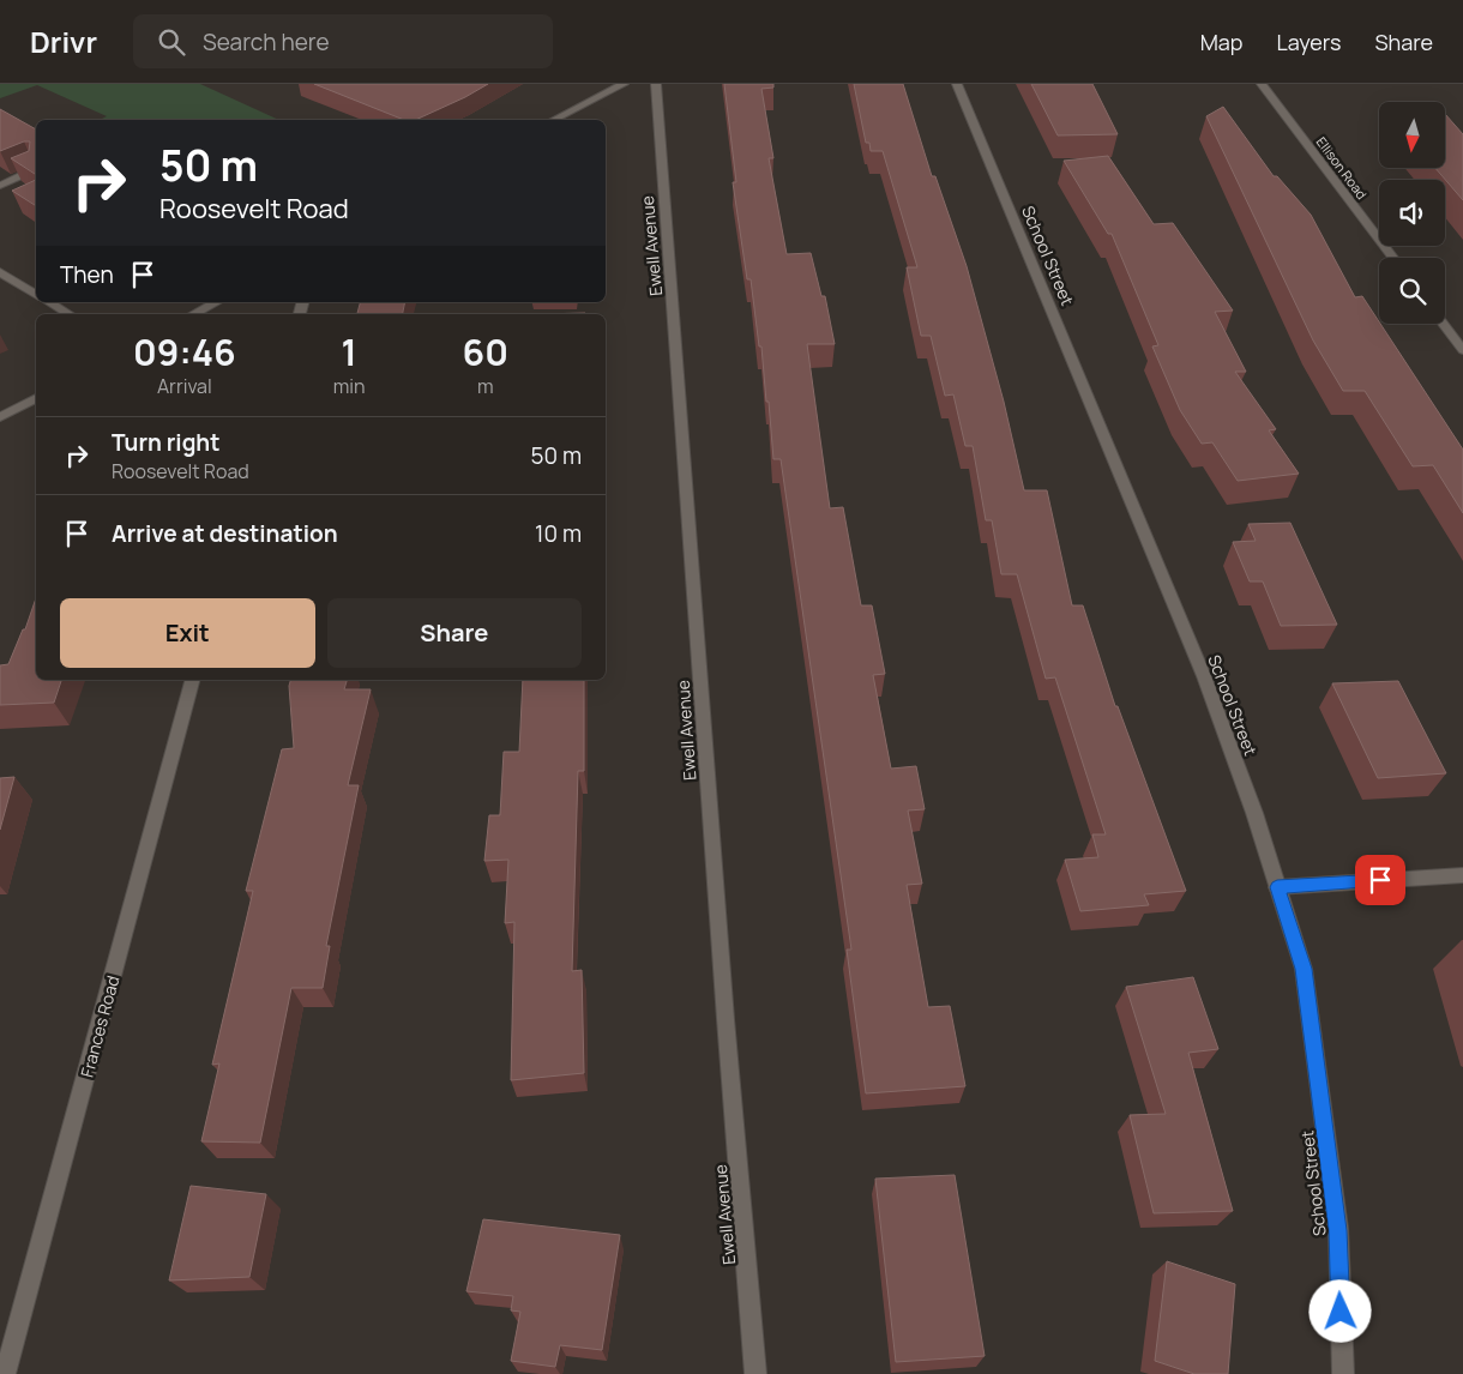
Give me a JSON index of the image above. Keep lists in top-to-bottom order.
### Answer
{
  "streets": {
    "street": [
      "Ellison Road",
      "Ewell Avenue",
      "School Street",
      "Frances Road"
    ]
  },
  "north": "bottom",
  "page": {
    "header": "Drivr",
    "search": "Search here",
    "nav": ["Map", "Layers", "Share"],
    "turn": ["50 m", "Roosevelt Road"],
    "then": "Then",
    "eta": [
      "09:46",
      "Arrival",
      "1",
      "min",
      "60",
      "m"
    ],
    "list": [
      {
        "name": "Turn right",
        "note": "Roosevelt Road",
        "value": "50 m"
      },
      {
        "name": "Arrive at destination",
        "value": "10 m"
      }
    ],
    "buttons": ["Exit", "Share"]
  }
}
